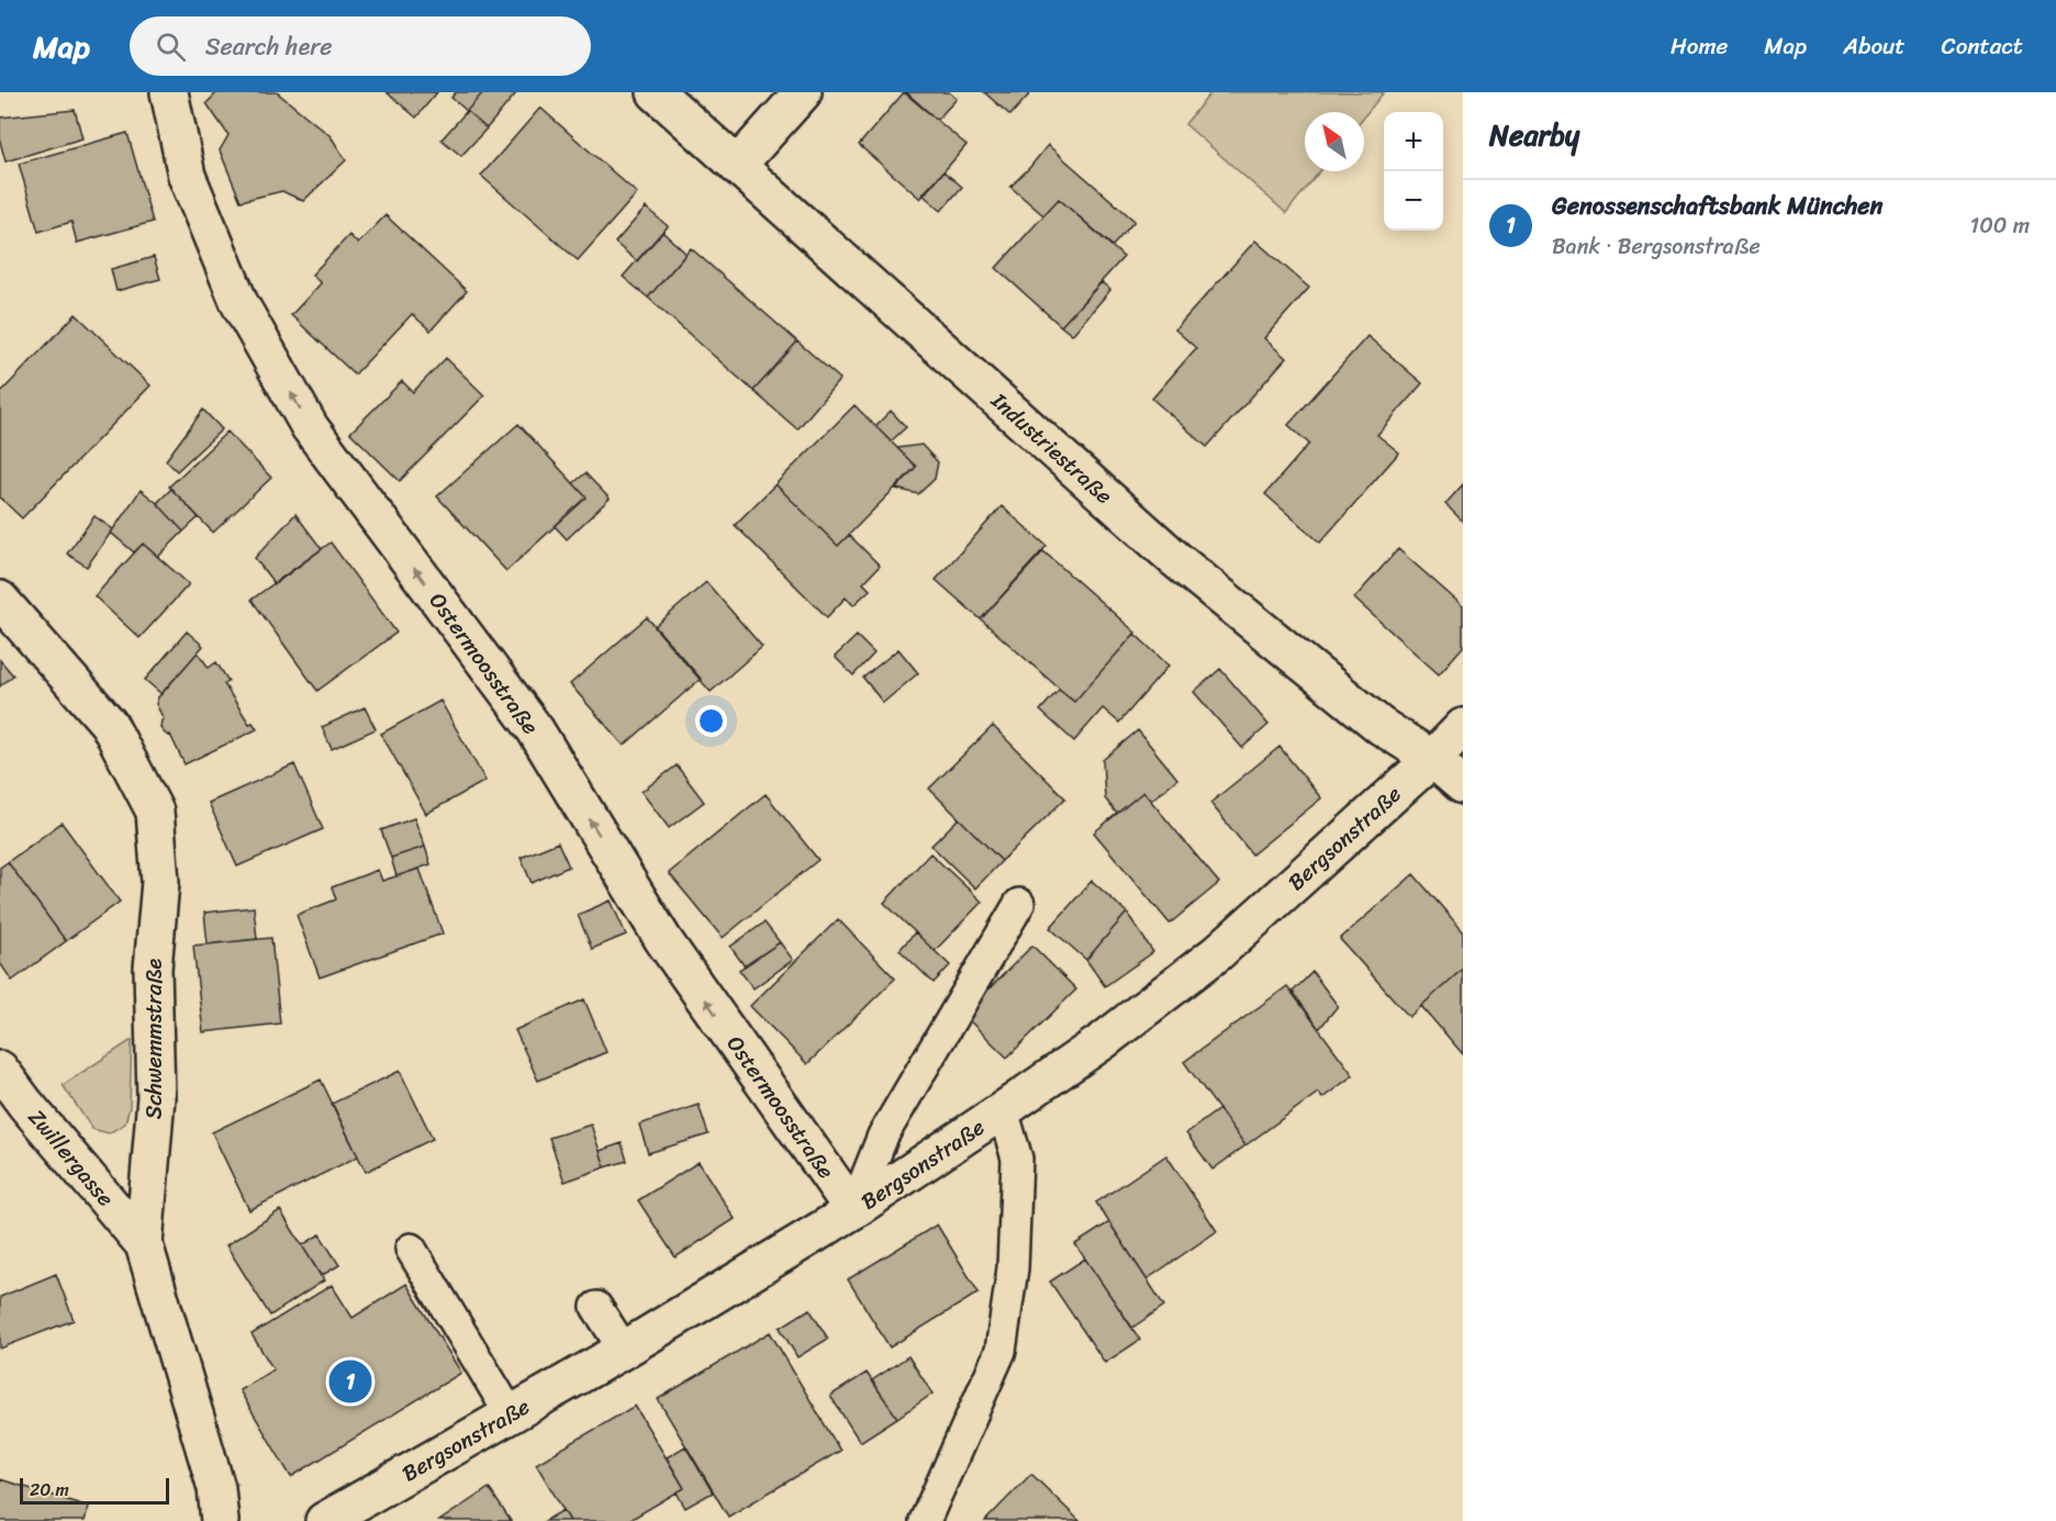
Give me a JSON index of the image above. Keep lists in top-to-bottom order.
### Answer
{
  "streets": {
    "street": [
      "Industriestraße",
      "Ostermoosstraße",
      "Bergsonstraße",
      "Schwemmstraße",
      "Zwillergasse"
    ]
  },
  "crossings": [
    ["Industriestraße", "Bergsonstraße"],
    ["Ostermoosstraße", "Bergsonstraße"],
    ["Schwemmstraße", "Zwillergasse"]
  ],
  "one_way": ["Ostermoosstraße"],
  "scale_bar": "20 m",
  "north": "top left",
  "page": {
    "header": "Map",
    "search": "Search here",
    "nav": [
      "Home",
      "Map",
      "About",
      "Contact"
    ],
    "heading": "Nearby",
    "map_buttons": ["+", "−"],
    "list": [
      {
        "mark": "1",
        "name": "Genossenschaftsbank München",
        "note": "Bank · Bergsonstraße",
        "value": "100 m"
      }
    ],
    "pins": "1",
    "scale": "20 m"
  }
}
